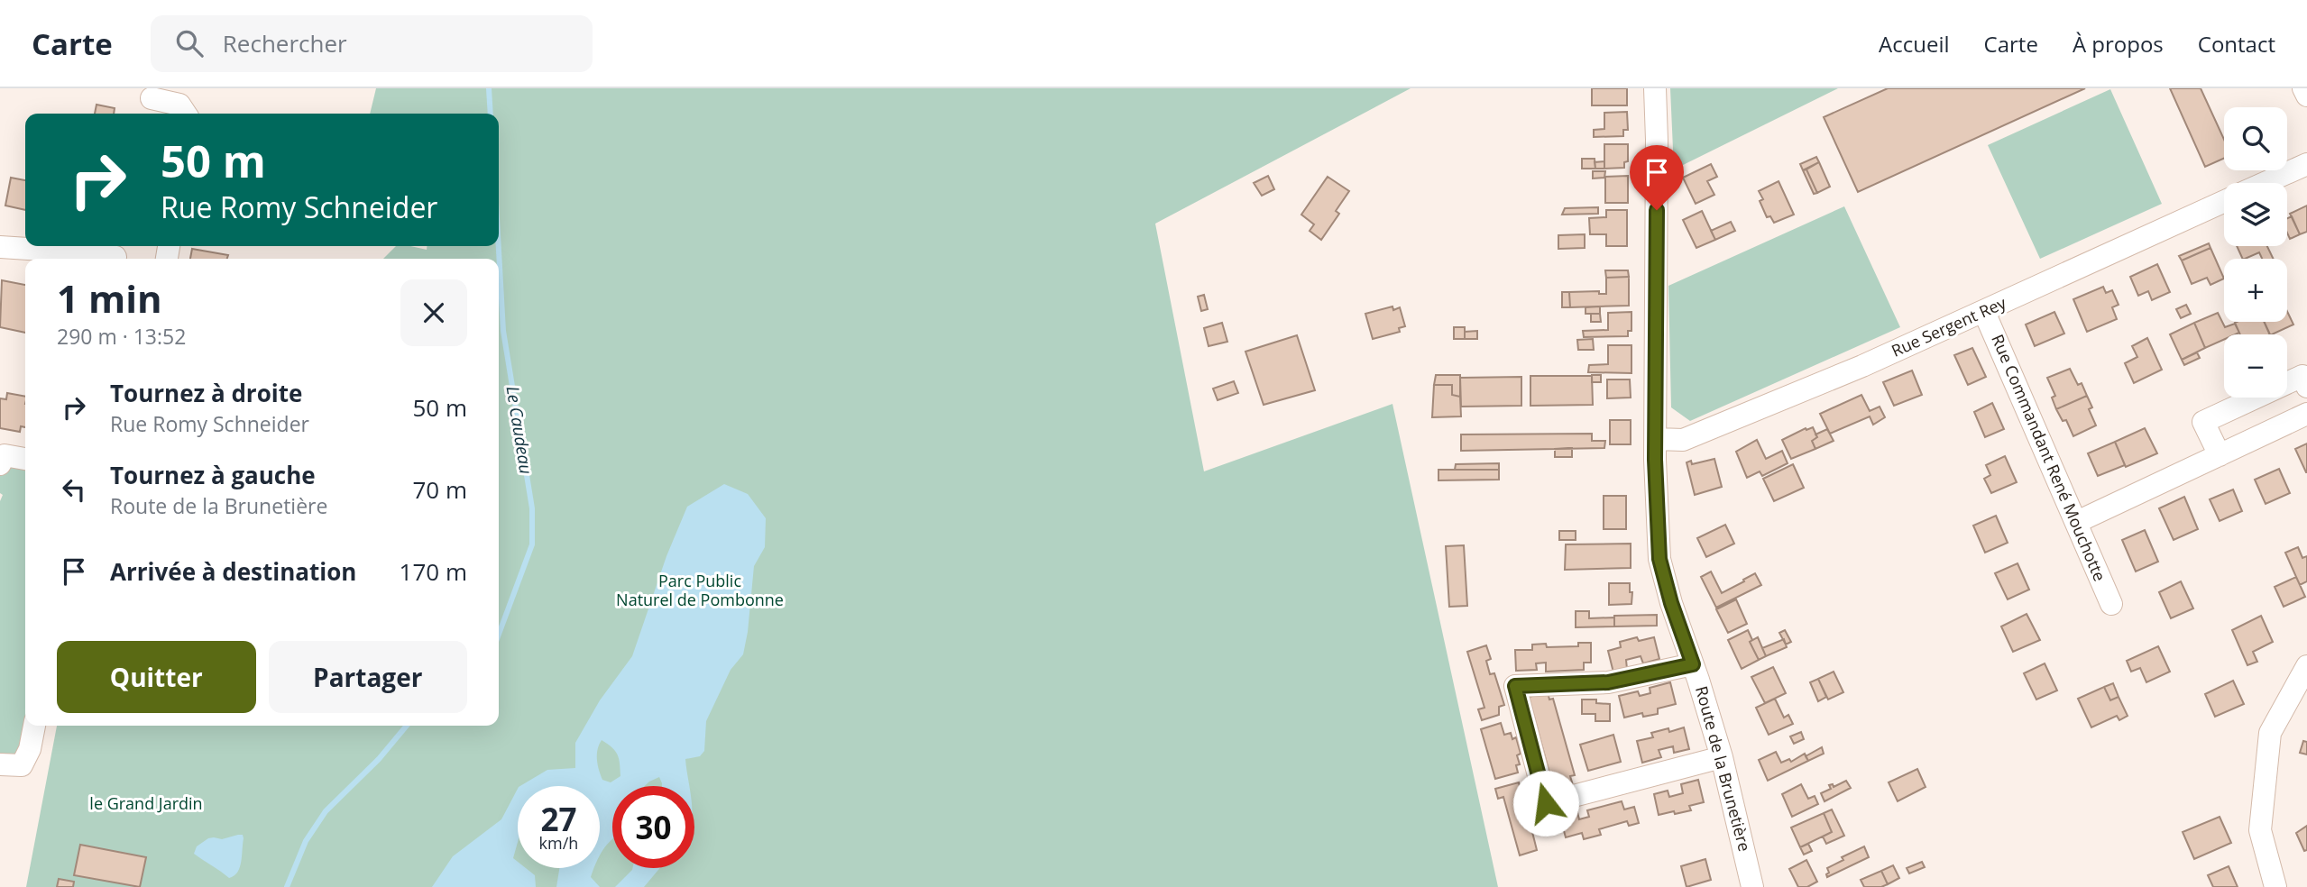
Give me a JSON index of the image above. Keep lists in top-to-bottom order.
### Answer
{
  "streets": {
    "street": ["Rue Sergent Rey", "Rue Commandant René Mouchotte", "Route de la Brunetière"]
  },
  "crossings": [
    ["Rue Sergent Rey", "Rue Commandant René Mouchotte"],
    ["Rue Sergent Rey", "Route de la Brunetière"]
  ],
  "water": ["Le Caudeau"],
  "parks": ["Parc Public Naturel de Pombonne", "le Grand Jardin"],
  "page": {
    "header": "Carte",
    "search": "Rechercher",
    "nav": [
      "Accueil",
      "Carte",
      "À propos",
      "Contact"
    ],
    "map_buttons": ["+", "−"],
    "turn": ["50 m", "Rue Romy Schneider"],
    "heading": ["1 min", "290 m · 13:52"],
    "list": [
      {
        "name": "Tournez à droite",
        "note": "Rue Romy Schneider",
        "value": "50 m"
      },
      {
        "name": "Tournez à gauche",
        "note": "Route de la Brunetière",
        "value": "70 m"
      },
      {
        "name": "Arrivée à destination",
        "value": "170 m"
      }
    ],
    "buttons": ["Quitter", "Partager"],
    "speed": "27 km/h",
    "limit": "30"
  }
}
